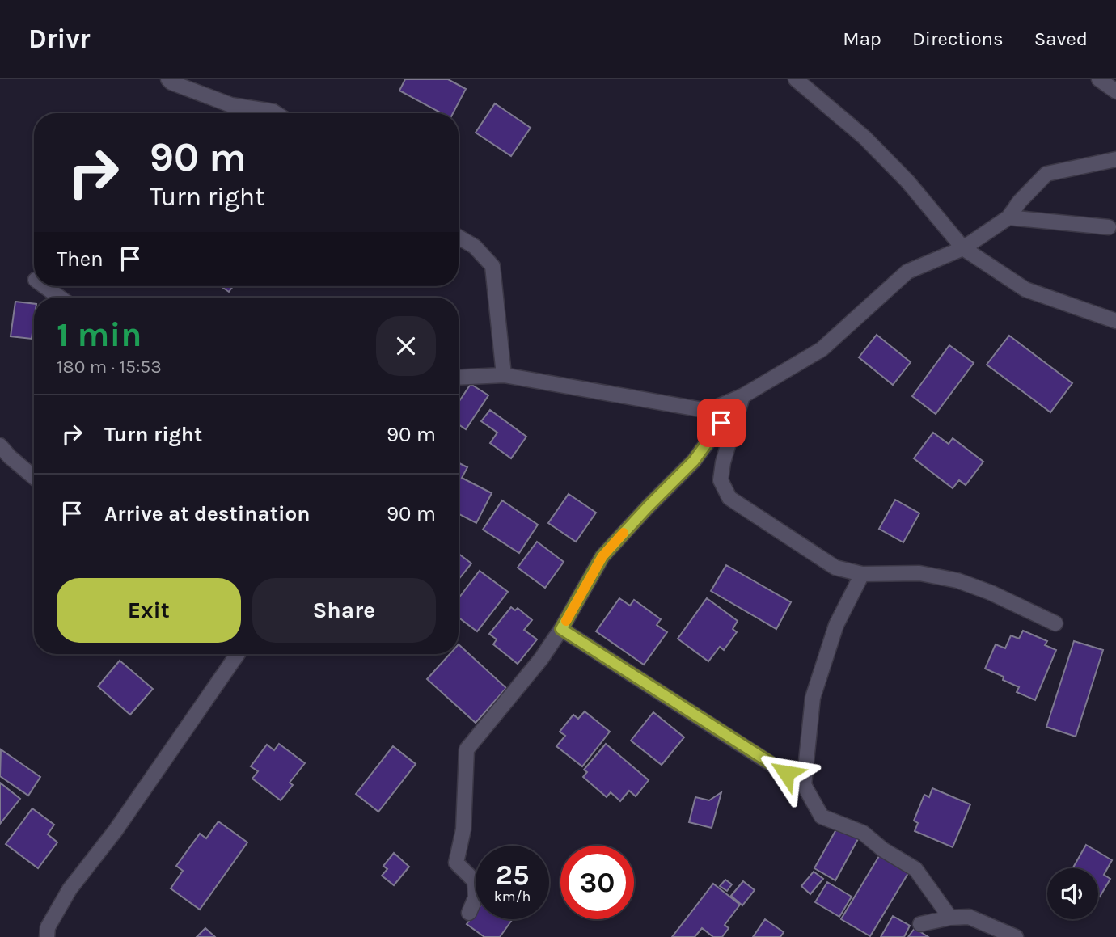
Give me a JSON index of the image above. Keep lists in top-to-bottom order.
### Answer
{
  "page": {
    "header": "Drivr",
    "nav": ["Map", "Directions", "Saved"],
    "turn": ["90 m", "Turn right"],
    "then": "Then",
    "heading": ["1 min", "180 m · 15:53"],
    "list": [
      {
        "name": "Turn right",
        "value": "90 m"
      },
      {
        "name": "Arrive at destination",
        "value": "90 m"
      }
    ],
    "buttons": ["Exit", "Share"],
    "speed": "25 km/h",
    "limit": "30"
  }
}
